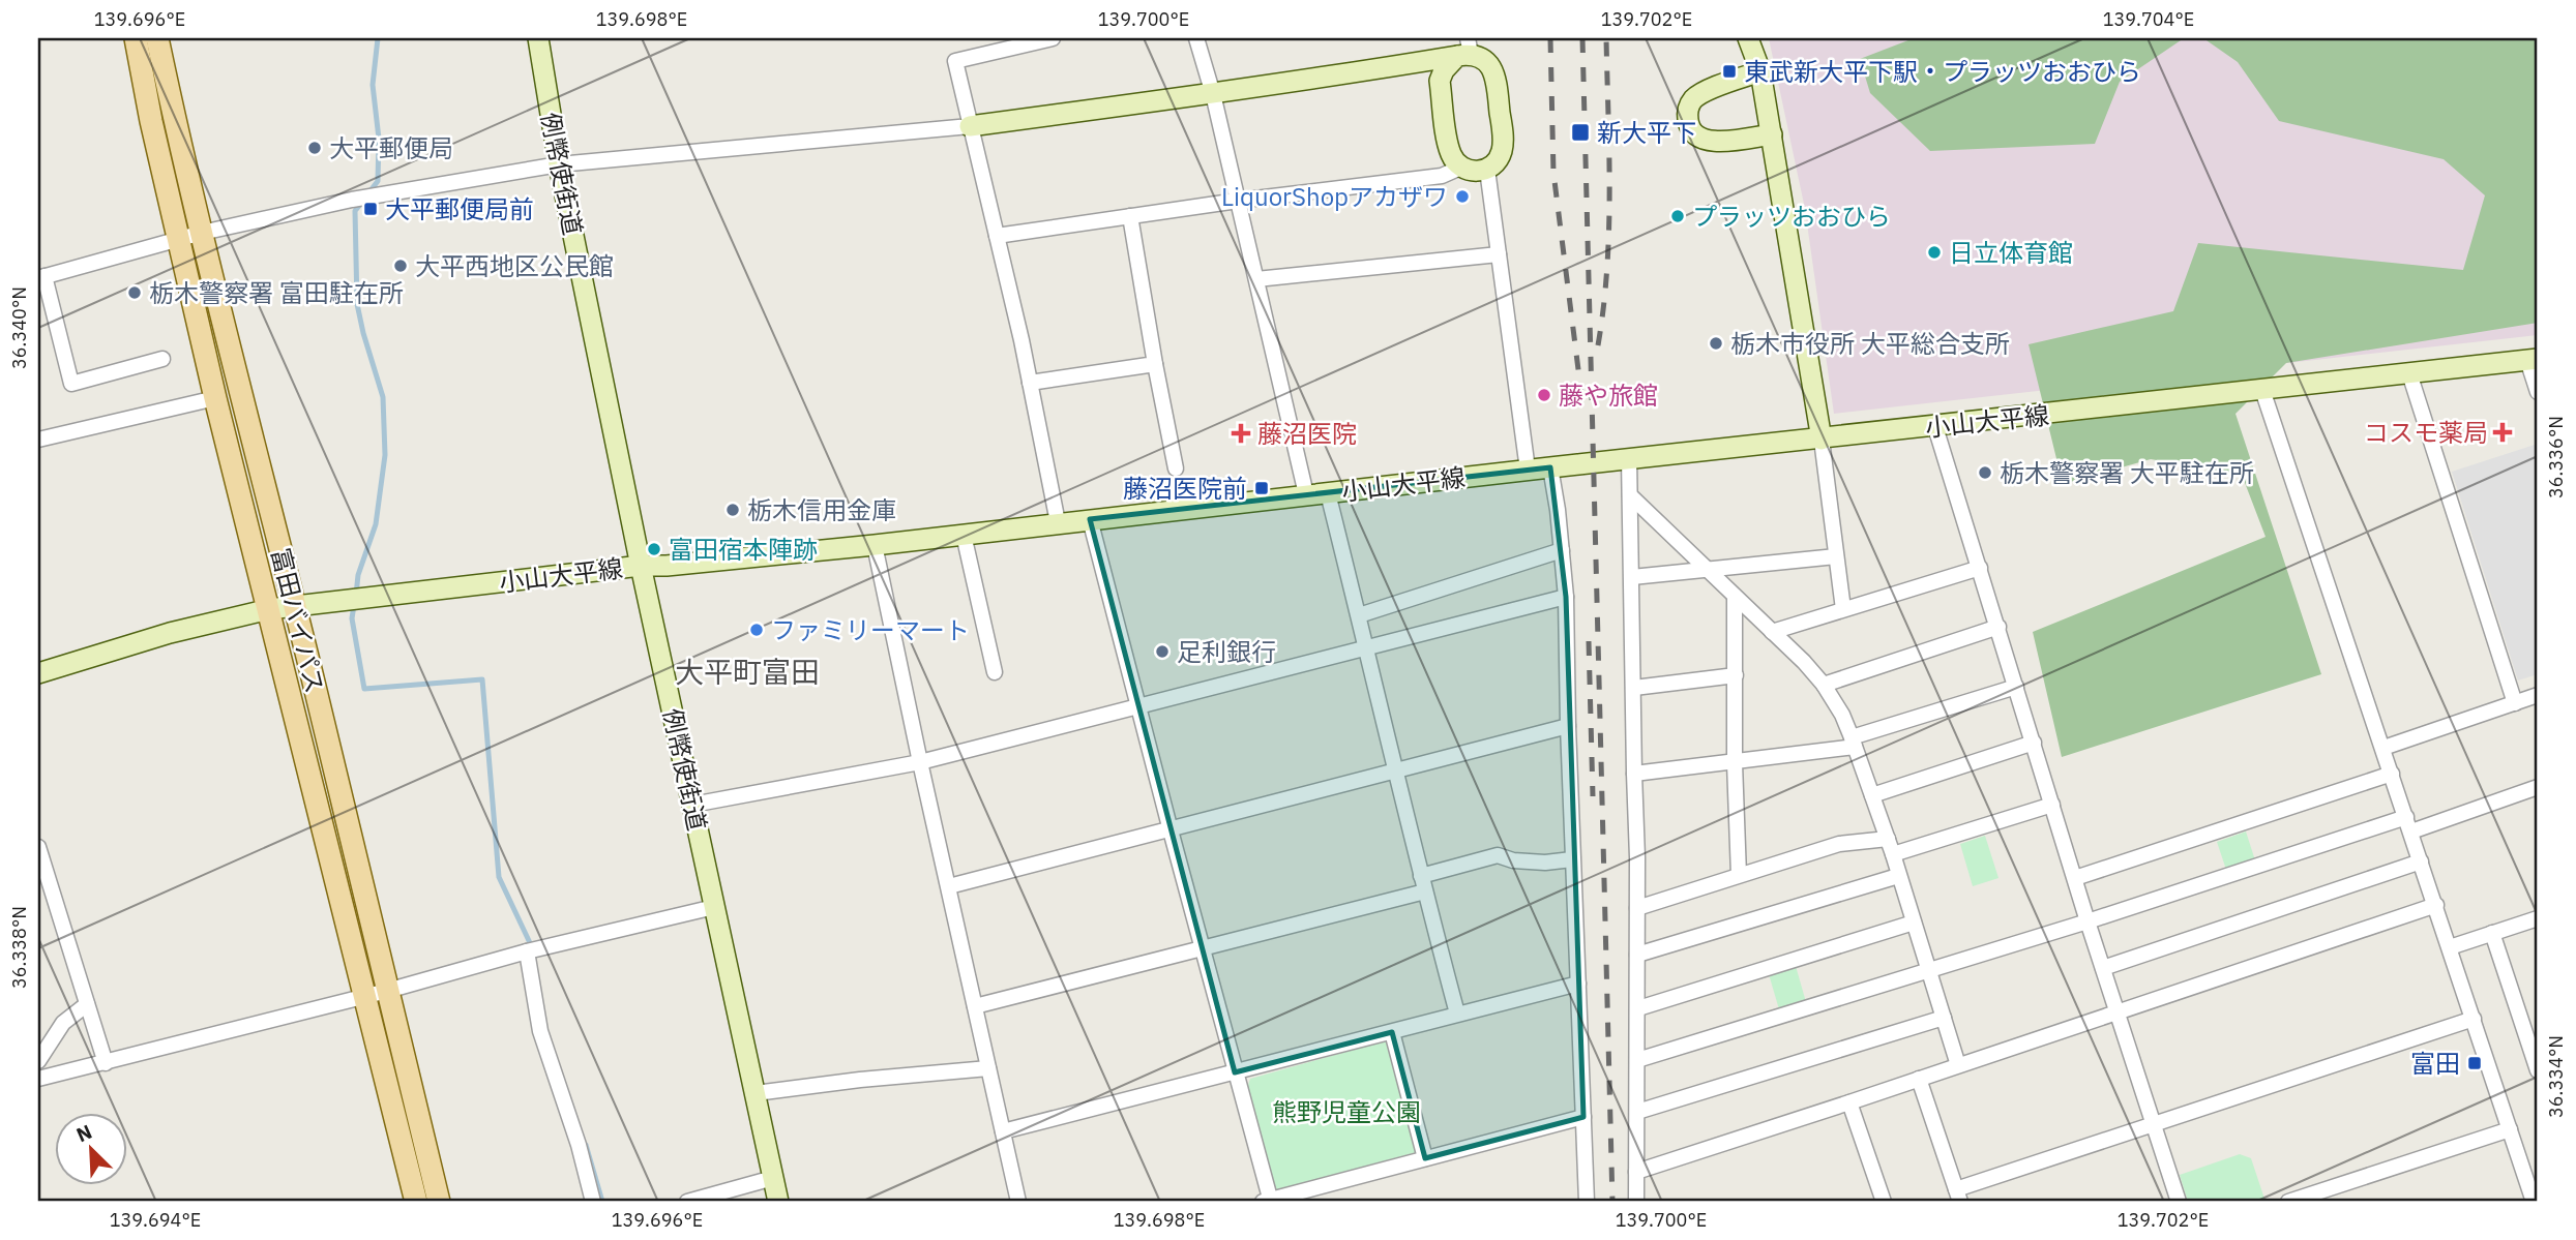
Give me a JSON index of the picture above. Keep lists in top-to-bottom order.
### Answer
{
  "streets": {
    "main road": ["富田バイパス"],
    "street": ["例幣使街道", "小山大平線"]
  },
  "crossings": [
    ["例幣使街道", "小山大平線"],
    ["小山大平線", "富田バイパス"]
  ],
  "districts": ["大平町富田"],
  "parks": ["熊野児童公園"],
  "places": {
    "transit": [
      "東武新大平下駅・プラッツおおひら",
      "新大平下",
      "大平郵便局前",
      "藤沼医院前",
      "富田"
    ],
    "other": [
      "大平郵便局",
      "LiquorShopアカザワ",
      "プラッツおおひら",
      "日立体育館",
      "大平西地区公民館",
      "栃木警察署 富田駐在所",
      "栃木市役所 大平総合支所",
      "藤や旅館",
      "栃木警察署 大平駐在所",
      "栃木信用金庫",
      "富田宿本陣跡",
      "ファミリーマート",
      "足利銀行"
    ],
    "health": ["コスモ薬局", "藤沼医院"]
  },
  "north": "top left",
  "coordinates": [
    "139.696°E",
    "139.698°E",
    "139.700°E",
    "139.702°E",
    "139.704°E",
    "36.340°N",
    "36.336°N",
    "36.338°N",
    "36.334°N",
    "139.694°E"
  ]
}
